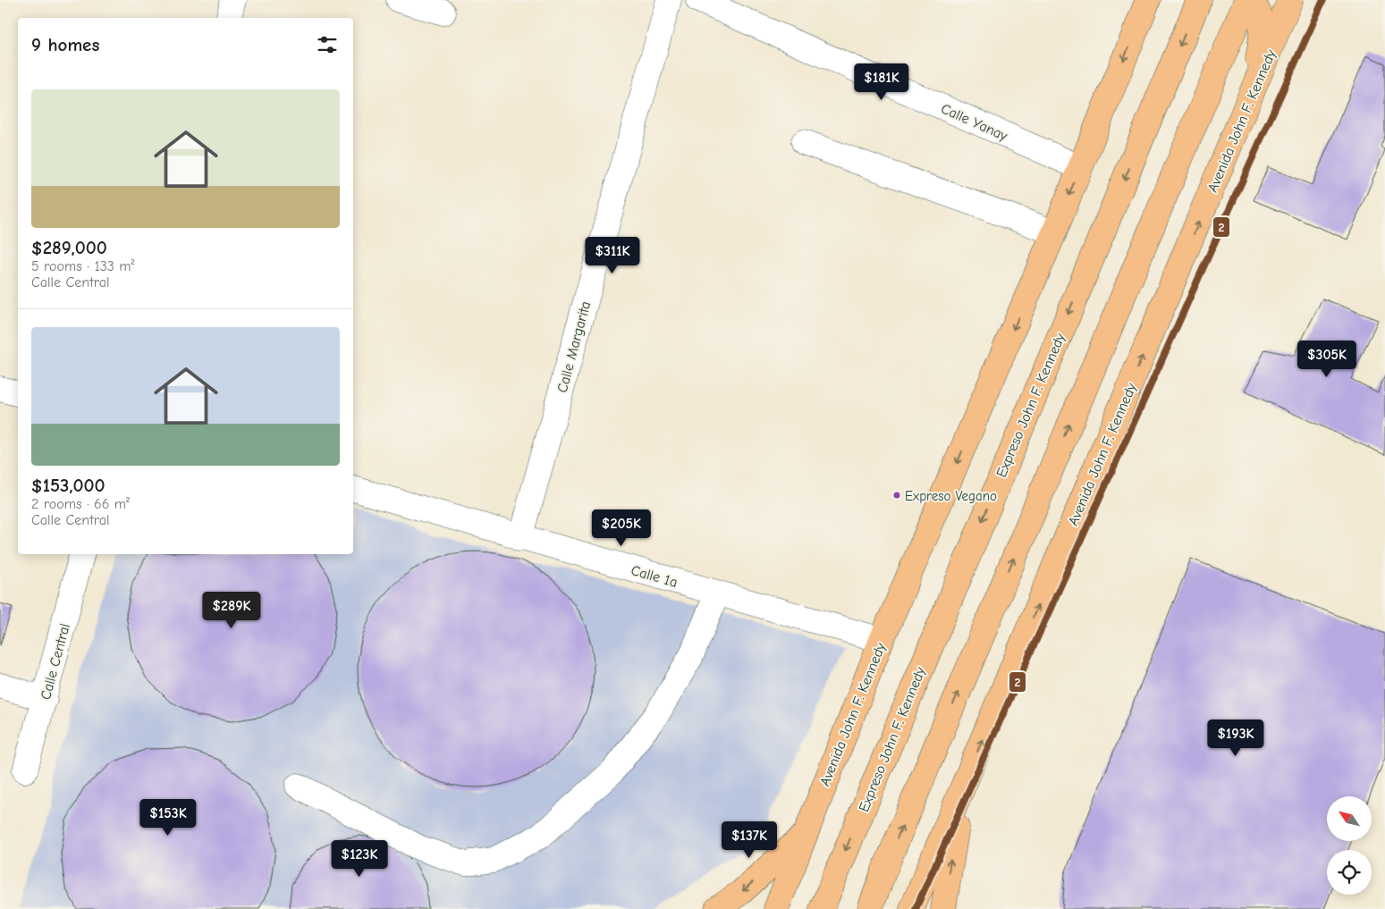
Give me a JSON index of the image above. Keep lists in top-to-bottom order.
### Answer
{
  "streets": {
    "main road": ["Avenida John F. Kennedy", "Expreso John F. Kennedy"],
    "street": [
      "Calle Yanay",
      "Calle Margarita",
      "Calle 1a",
      "Calle Central"
    ]
  },
  "crossings": [
    ["Avenida John F. Kennedy", "Calle Yanay"],
    ["Avenida John F. Kennedy", "Calle 1a"],
    ["Calle Margarita", "Calle 1a"]
  ],
  "places": ["Expreso Vegano"],
  "lines": ["metro line 2"],
  "north": "top left",
  "page": {
    "heading": "9 homes",
    "price": [
      "$181K",
      "$311K",
      "$305K",
      "$205K",
      "$289K",
      "$193K",
      "$153K",
      "$137K",
      "$123K"
    ],
    "list": [
      {
        "name": "$289,000",
        "note": "5 rooms · 133 m² · Calle Central"
      },
      {
        "name": "$153,000",
        "note": "2 rooms · 66 m² · Calle Central"
      }
    ]
  }
}
